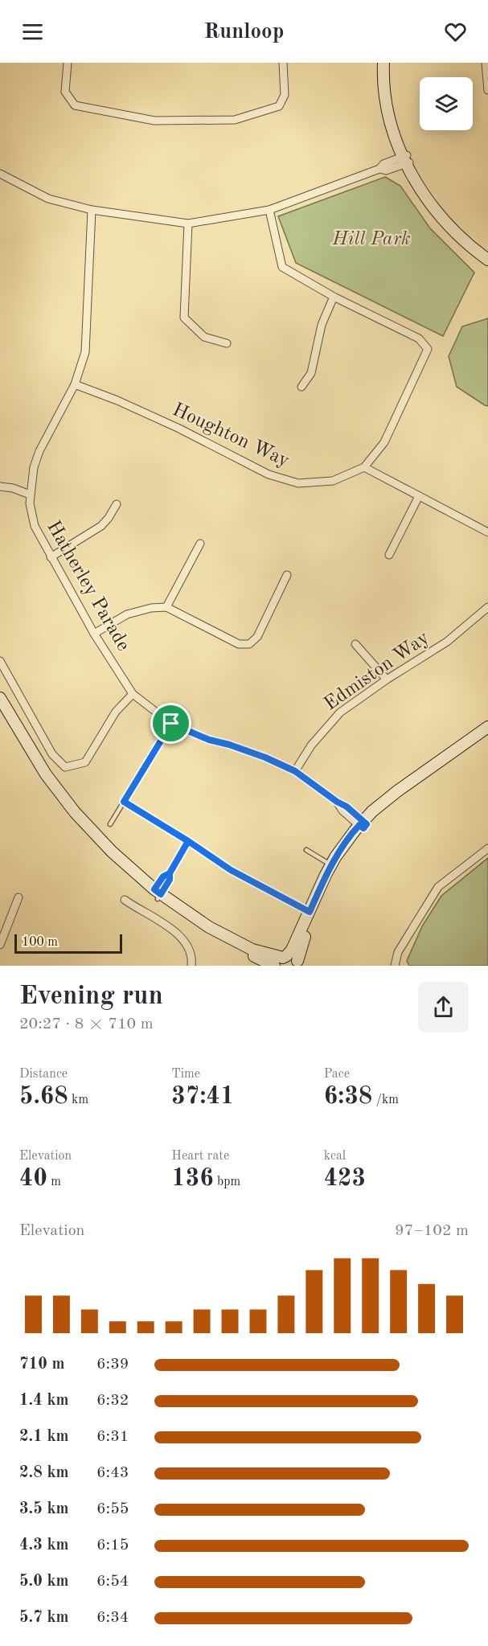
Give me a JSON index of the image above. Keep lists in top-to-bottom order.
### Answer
{
  "streets": {
    "street": ["Houghton Way", "Hatherley Parade", "Edmiston Way"]
  },
  "crossings": [
    ["Houghton Way", "Hatherley Parade"],
    ["Hatherley Parade", "Edmiston Way"]
  ],
  "parks": ["Hill Park"],
  "scale_bar": "100 m",
  "page": {
    "header": "Runloop",
    "scale": "100 m",
    "heading": ["Evening run", "20:27 · 8 × 710 m"],
    "stats": [
      ["Distance", "5.68 km"],
      ["Time", "37:41"],
      ["Pace", "6:38 /km"],
      ["Elevation", "40 m"],
      ["Heart rate", "136 bpm"],
      ["kcal", "423"]
    ],
    "chart": ["Elevation", "97–102 m"],
    "list": [
      {
        "name": "710 m",
        "note": "6:39"
      },
      {
        "name": "1.4 km",
        "note": "6:32"
      },
      {
        "name": "2.1 km",
        "note": "6:31"
      },
      {
        "name": "2.8 km",
        "note": "6:43"
      },
      {
        "name": "3.5 km",
        "note": "6:55"
      },
      {
        "name": "4.3 km",
        "note": "6:15"
      },
      {
        "name": "5.0 km",
        "note": "6:54"
      },
      {
        "name": "5.7 km",
        "note": "6:34"
      }
    ]
  }
}
